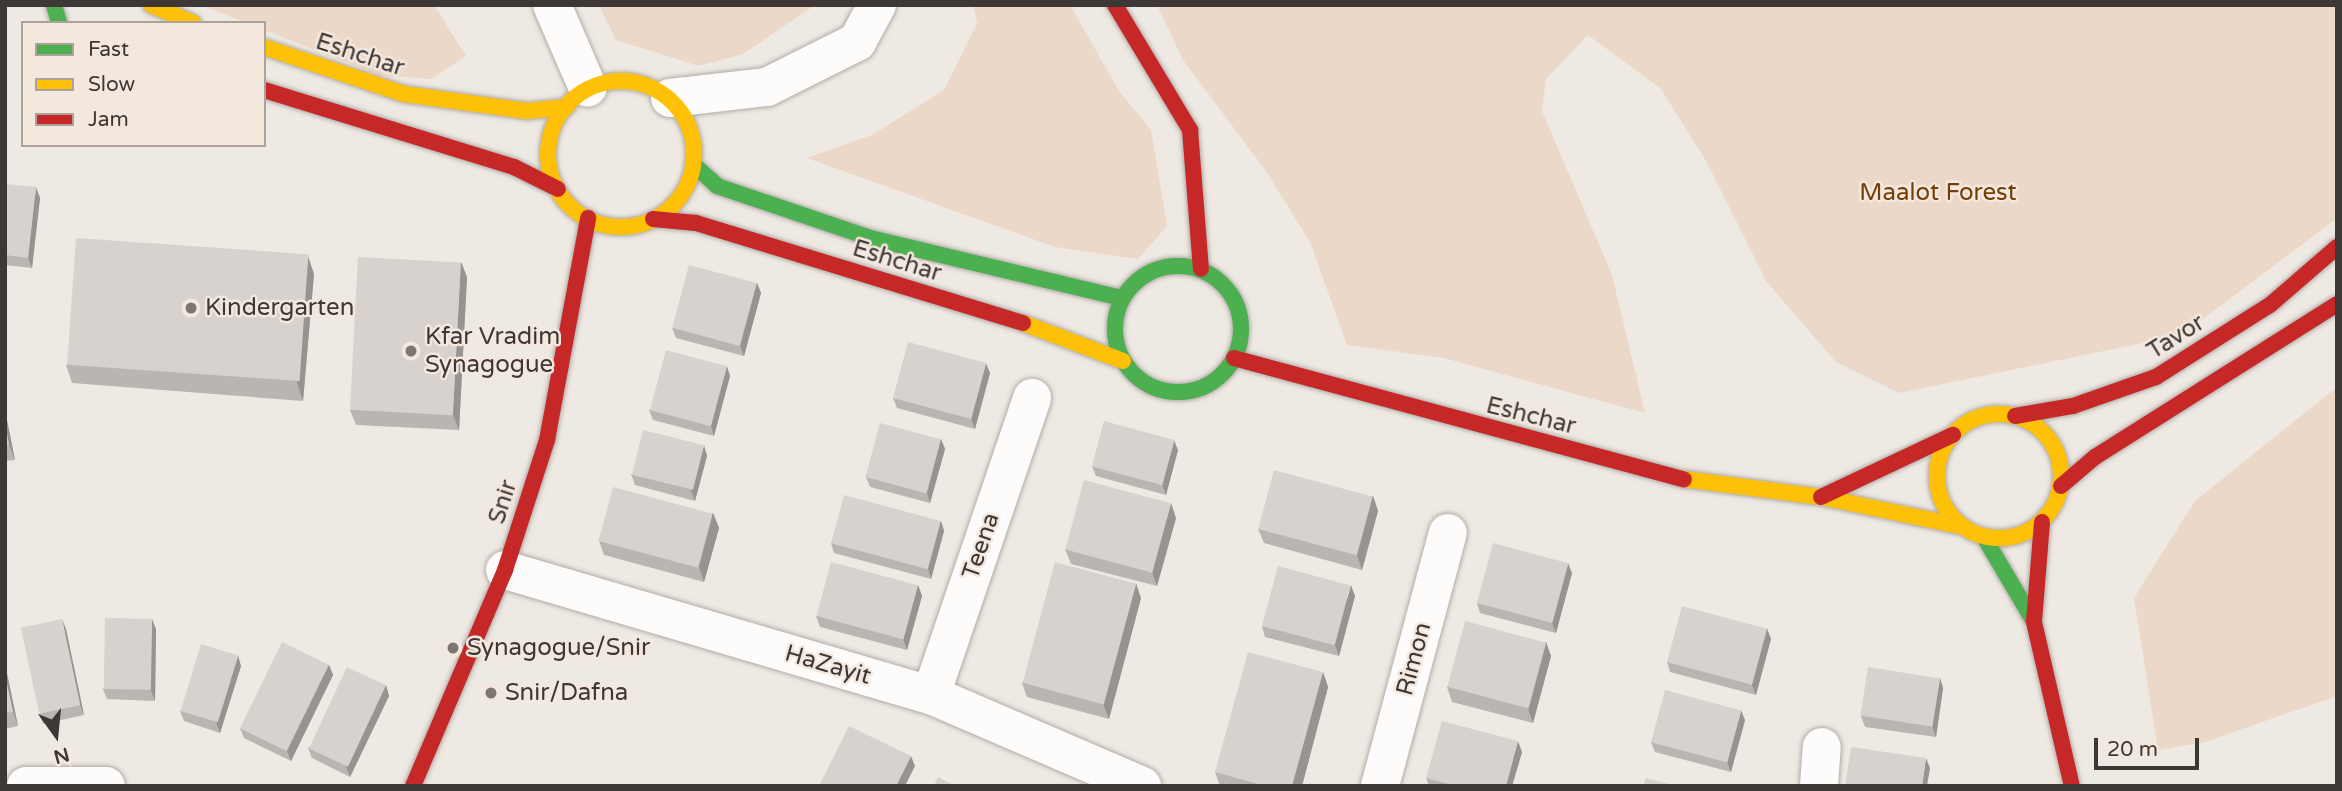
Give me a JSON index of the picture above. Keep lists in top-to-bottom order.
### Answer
{
  "streets": {
    "street": [
      "Eshchar",
      "Tavor",
      "Snir",
      "Teena",
      "Rimon",
      "HaZayit"
    ]
  },
  "crossings": [
    ["Eshchar", "Tavor"],
    ["Eshchar", "Snir"],
    ["Snir", "HaZayit"],
    ["Teena", "HaZayit"]
  ],
  "parks": ["Maalot Forest"],
  "places": [
    "Kindergarten",
    "Kfar Vradim Synagogue",
    "Synagogue/Snir",
    "Snir/Dafna"
  ],
  "legend": ["Fast", "Slow", "Jam"],
  "scale_bar": "20 m",
  "north": "bottom"
}
